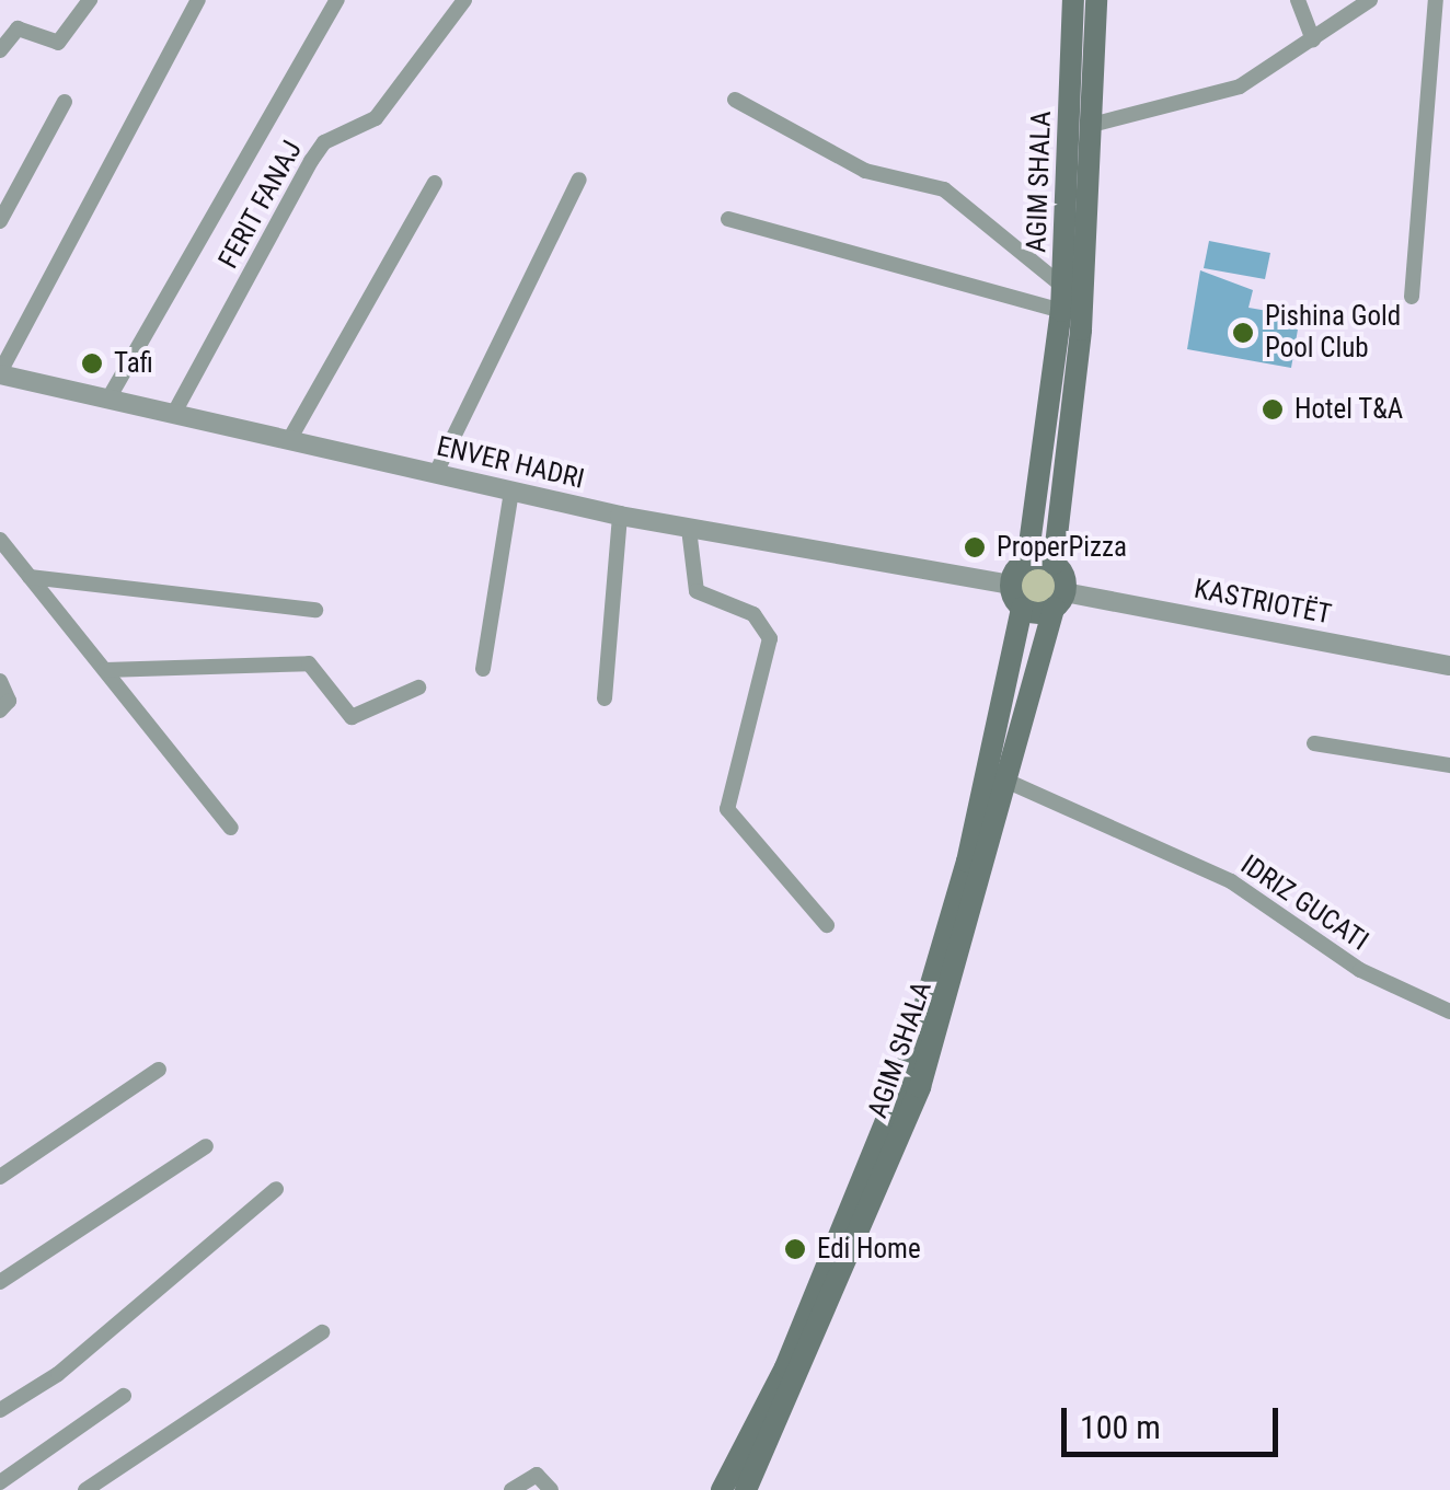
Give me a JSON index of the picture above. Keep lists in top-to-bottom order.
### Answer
{
  "streets": {
    "main road": ["AGIM SHALA"],
    "street": [
      "FERIT FANAJ",
      "ENVER HADRI",
      "KASTRIOTËT",
      "IDRIZ GUCATI"
    ]
  },
  "crossings": [
    ["AGIM SHALA", "ENVER HADRI"],
    ["AGIM SHALA", "KASTRIOTËT"],
    ["AGIM SHALA", "IDRIZ GUCATI"],
    ["FERIT FANAJ", "ENVER HADRI"]
  ],
  "places": [
    "Pishina Gold Pool Club",
    "Tafi",
    "Hotel T&A",
    "ProperPizza",
    "Edi Home"
  ],
  "scale_bar": "100 m"
}
